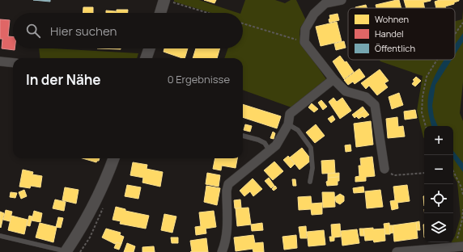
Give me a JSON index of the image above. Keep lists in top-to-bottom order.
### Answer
{
  "legend": ["Wohnen", "Handel", "Öffentlich"],
  "page": {
    "search": "Hier suchen",
    "heading": ["In der Nähe", "0 Ergebnisse"],
    "map_buttons": ["+", "−"]
  }
}
